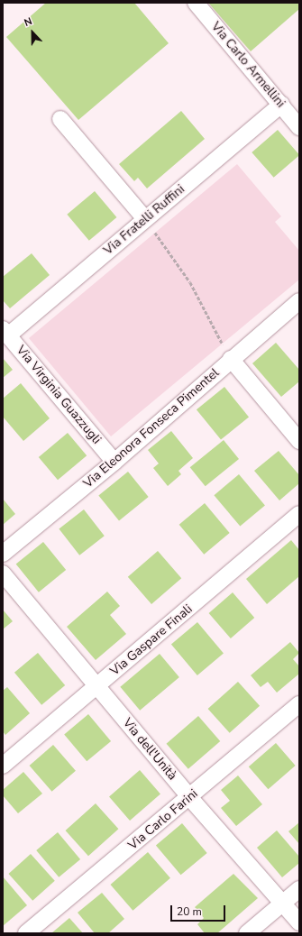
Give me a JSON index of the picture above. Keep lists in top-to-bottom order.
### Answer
{
  "streets": {
    "street": [
      "Via Carlo Armellini",
      "Via Fratelli Ruffini",
      "Via Virginia Guazzugli",
      "Via Eleonora Fonseca Pimentel",
      "Via Gaspare Finali",
      "Via dell'Unità",
      "Via Carlo Farini"
    ]
  },
  "crossings": [
    ["Via Carlo Armellini", "Via Fratelli Ruffini"],
    ["Via Fratelli Ruffini", "Via Virginia Guazzugli"],
    ["Via Virginia Guazzugli", "Via Eleonora Fonseca Pimentel"],
    ["Via Gaspare Finali", "Via dell'Unità"],
    ["Via dell'Unità", "Via Carlo Farini"]
  ],
  "scale_bar": "20 m",
  "north": "top"
}
